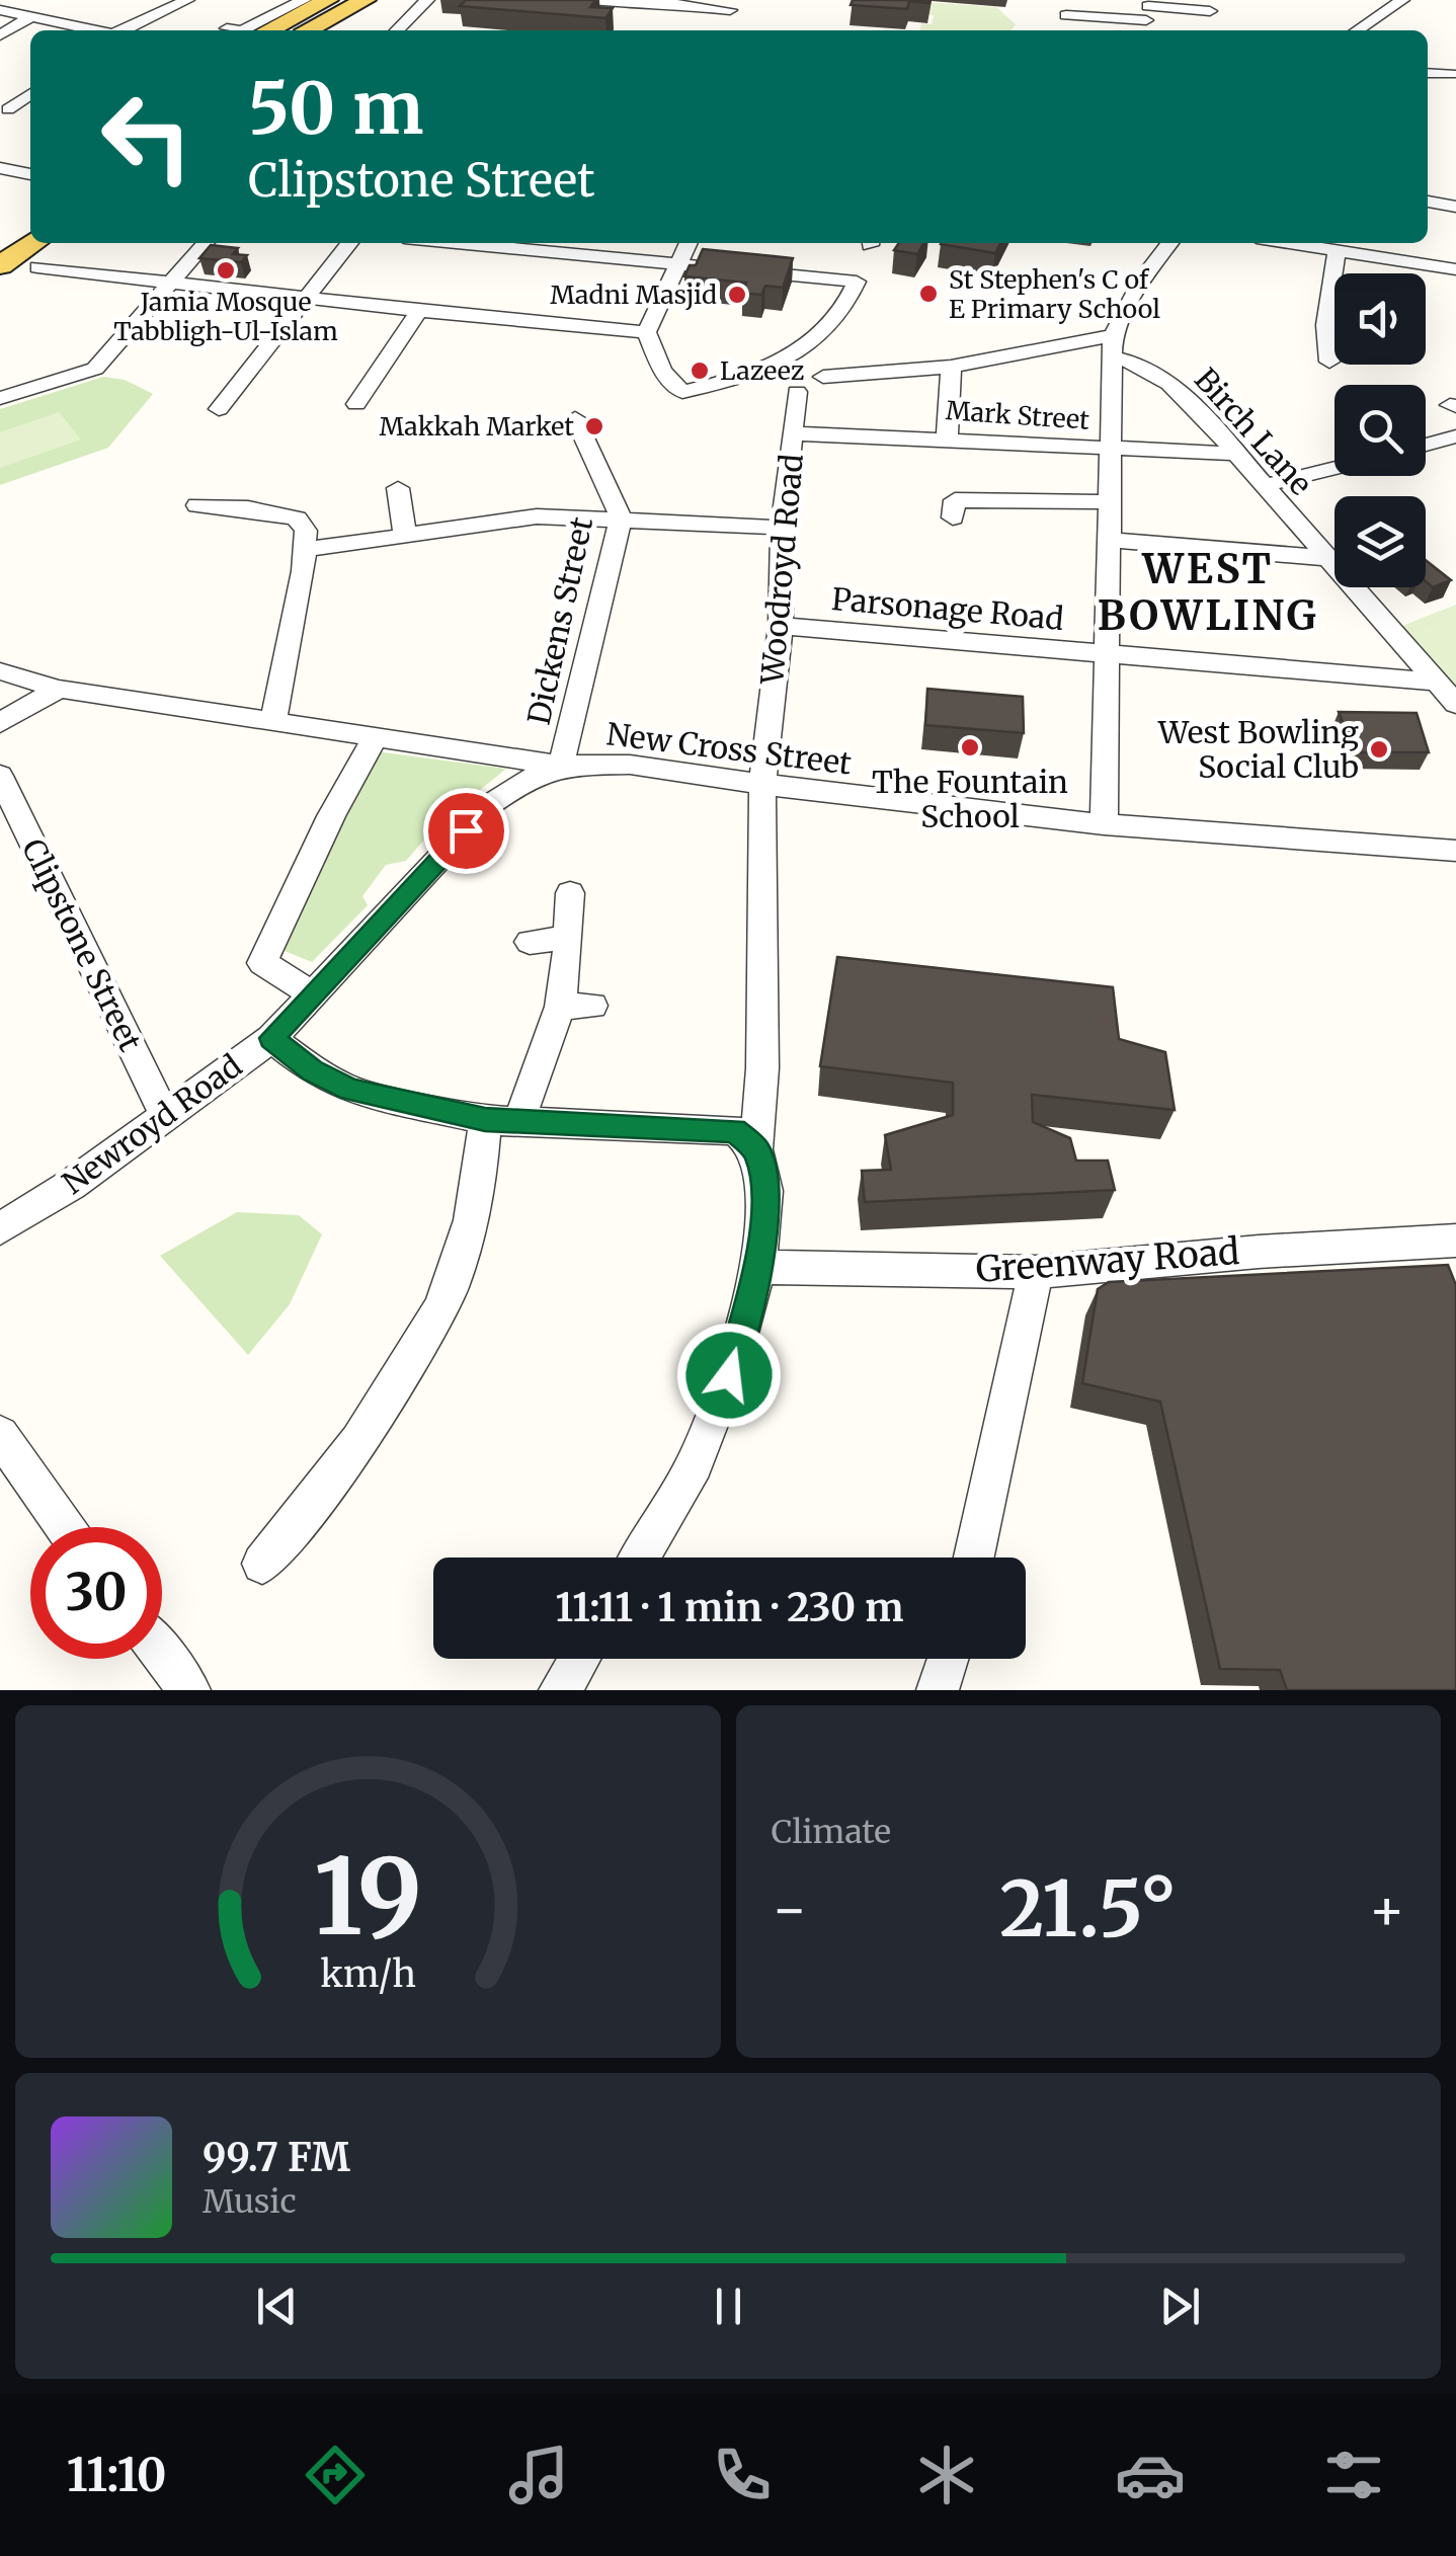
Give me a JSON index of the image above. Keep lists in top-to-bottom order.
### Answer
{
  "streets": {
    "street": [
      "Mark Street",
      "Birch Lane",
      "Woodroyd Road",
      "Parsonage Road",
      "Dickens Street",
      "New Cross Street",
      "Clipstone Street",
      "Newroyd Road",
      "Greenway Road"
    ]
  },
  "crossings": [
    ["Mark Street", "Birch Lane"],
    ["Mark Street", "Woodroyd Road"],
    ["Birch Lane", "Parsonage Road"],
    ["Woodroyd Road", "Parsonage Road"],
    ["Woodroyd Road", "New Cross Street"],
    ["Dickens Street", "New Cross Street"],
    ["Dickens Street", "Newroyd Road"],
    ["New Cross Street", "Newroyd Road"],
    ["Clipstone Street", "Newroyd Road"]
  ],
  "districts": ["WEST BOWLING"],
  "places": [
    "Jamia Mosque Tabbligh-Ul-Islam",
    "St Stephen's C of E Primary School",
    "Madni Masjid",
    "Lazeez",
    "Makkah Market",
    "The Fountain School",
    "West Bowling Social Club"
  ],
  "page": {
    "turn": ["50 m", "Clipstone Street"],
    "limit": "30",
    "trip": "11:11 · 1 min · 230 m",
    "tile": "Climate",
    "heat": ["−", "21.5°", "+"],
    "song": ["99.7 FM", "Music"],
    "tabs": "11:10",
    "gauge": ["19", "km/h"]
  }
}
